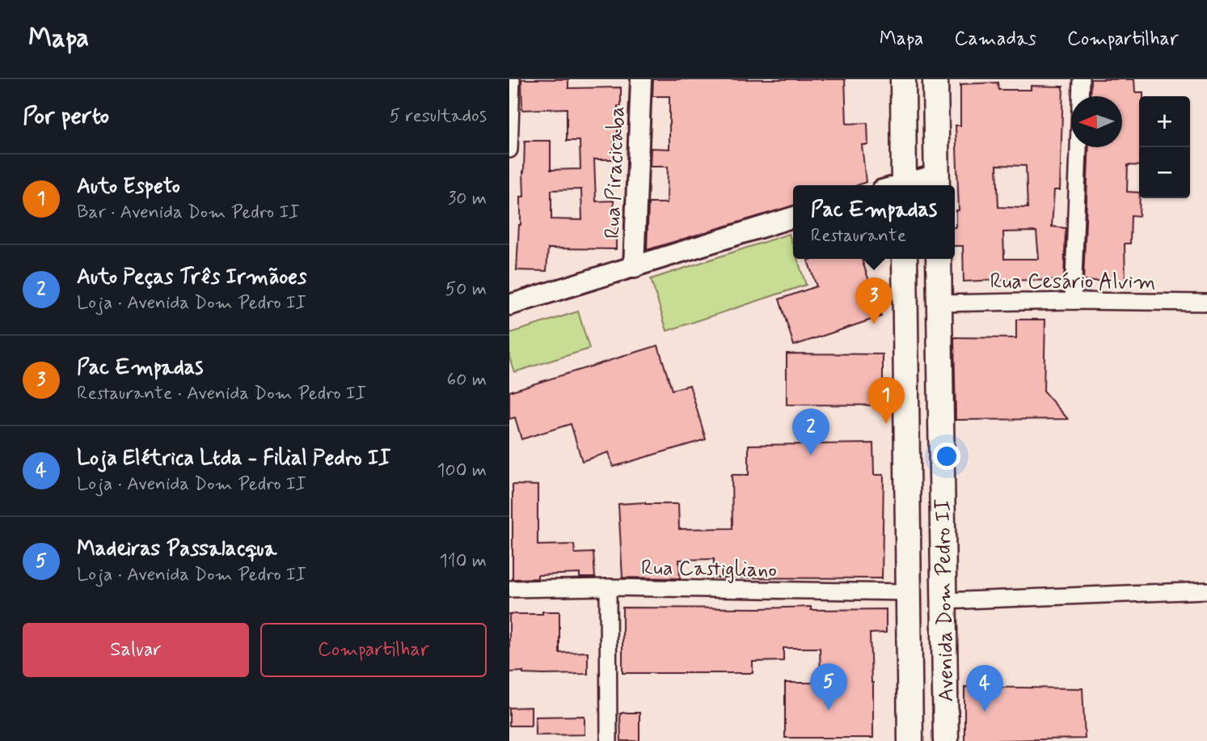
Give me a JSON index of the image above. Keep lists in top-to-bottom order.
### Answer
{
  "streets": {
    "main road": ["Avenida Dom Pedro II"],
    "street": ["Rua Piracicaba", "Rua Cesário Alvim", "Rua Castigliano"]
  },
  "crossings": [
    ["Rua Cesário Alvim", "Avenida Dom Pedro II"],
    ["Rua Castigliano", "Avenida Dom Pedro II"]
  ],
  "north": "left",
  "page": {
    "header": "Mapa",
    "nav": ["Mapa", "Camadas", "Compartilhar"],
    "heading": ["Por perto", "5 resultados"],
    "map_buttons": ["+", "−"],
    "list": [
      {
        "mark": "1",
        "name": "Auto Espeto",
        "note": "Bar · Avenida Dom Pedro II",
        "value": "30 m"
      },
      {
        "mark": "2",
        "name": "Auto Peças Três Irmãoes",
        "note": "Loja · Avenida Dom Pedro II",
        "value": "50 m"
      },
      {
        "mark": "3",
        "name": "Pac Empadas",
        "note": "Restaurante · Avenida Dom Pedro II",
        "value": "60 m"
      },
      {
        "mark": "4",
        "name": "Loja Elétrica Ltda - Filial Pedro II",
        "note": "Loja · Avenida Dom Pedro II",
        "value": "100 m"
      },
      {
        "mark": "5",
        "name": "Madeiras Passalacqua",
        "note": "Loja · Avenida Dom Pedro II",
        "value": "110 m"
      }
    ],
    "popup": ["Pac Empadas", "Restaurante"],
    "pins": [
      "3",
      "1",
      "2",
      "5",
      "4"
    ],
    "buttons": ["Salvar", "Compartilhar"]
  }
}
